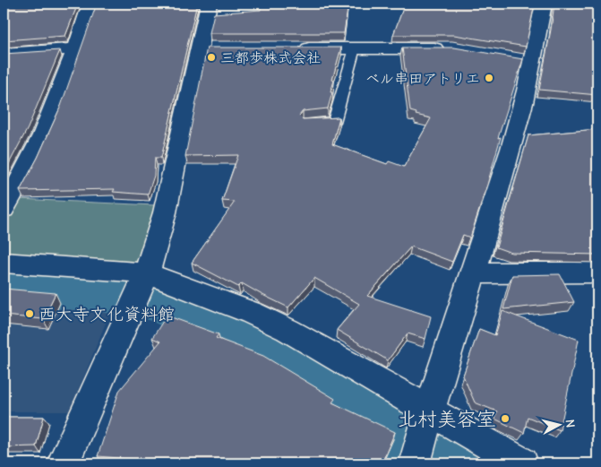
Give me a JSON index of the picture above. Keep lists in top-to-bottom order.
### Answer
{
  "places": [
    "三都歩株式会社",
    "ベル串田アトリエ",
    "西大寺文化資料館",
    "北村美容室"
  ],
  "north": "right"
}
